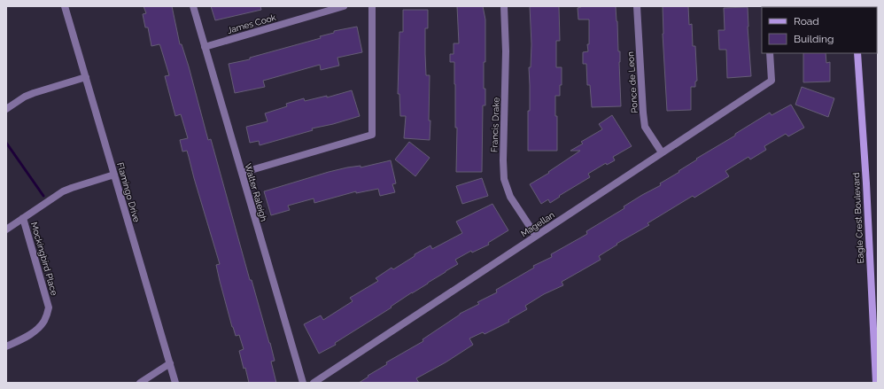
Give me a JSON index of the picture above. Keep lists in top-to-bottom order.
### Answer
{
  "streets": {
    "main road": ["Eagle Crest Boulevard"],
    "street": [
      "James Cook",
      "Ponce de Leon",
      "Francis Drake",
      "Flamingo Drive",
      "Walter Raleigh",
      "Magellan",
      "Mockingbird Place"
    ]
  },
  "crossings": [
    ["James Cook", "Walter Raleigh"],
    ["Ponce de Leon", "Magellan"],
    ["Francis Drake", "Magellan"]
  ],
  "legend": ["Road", "Building"]
}
